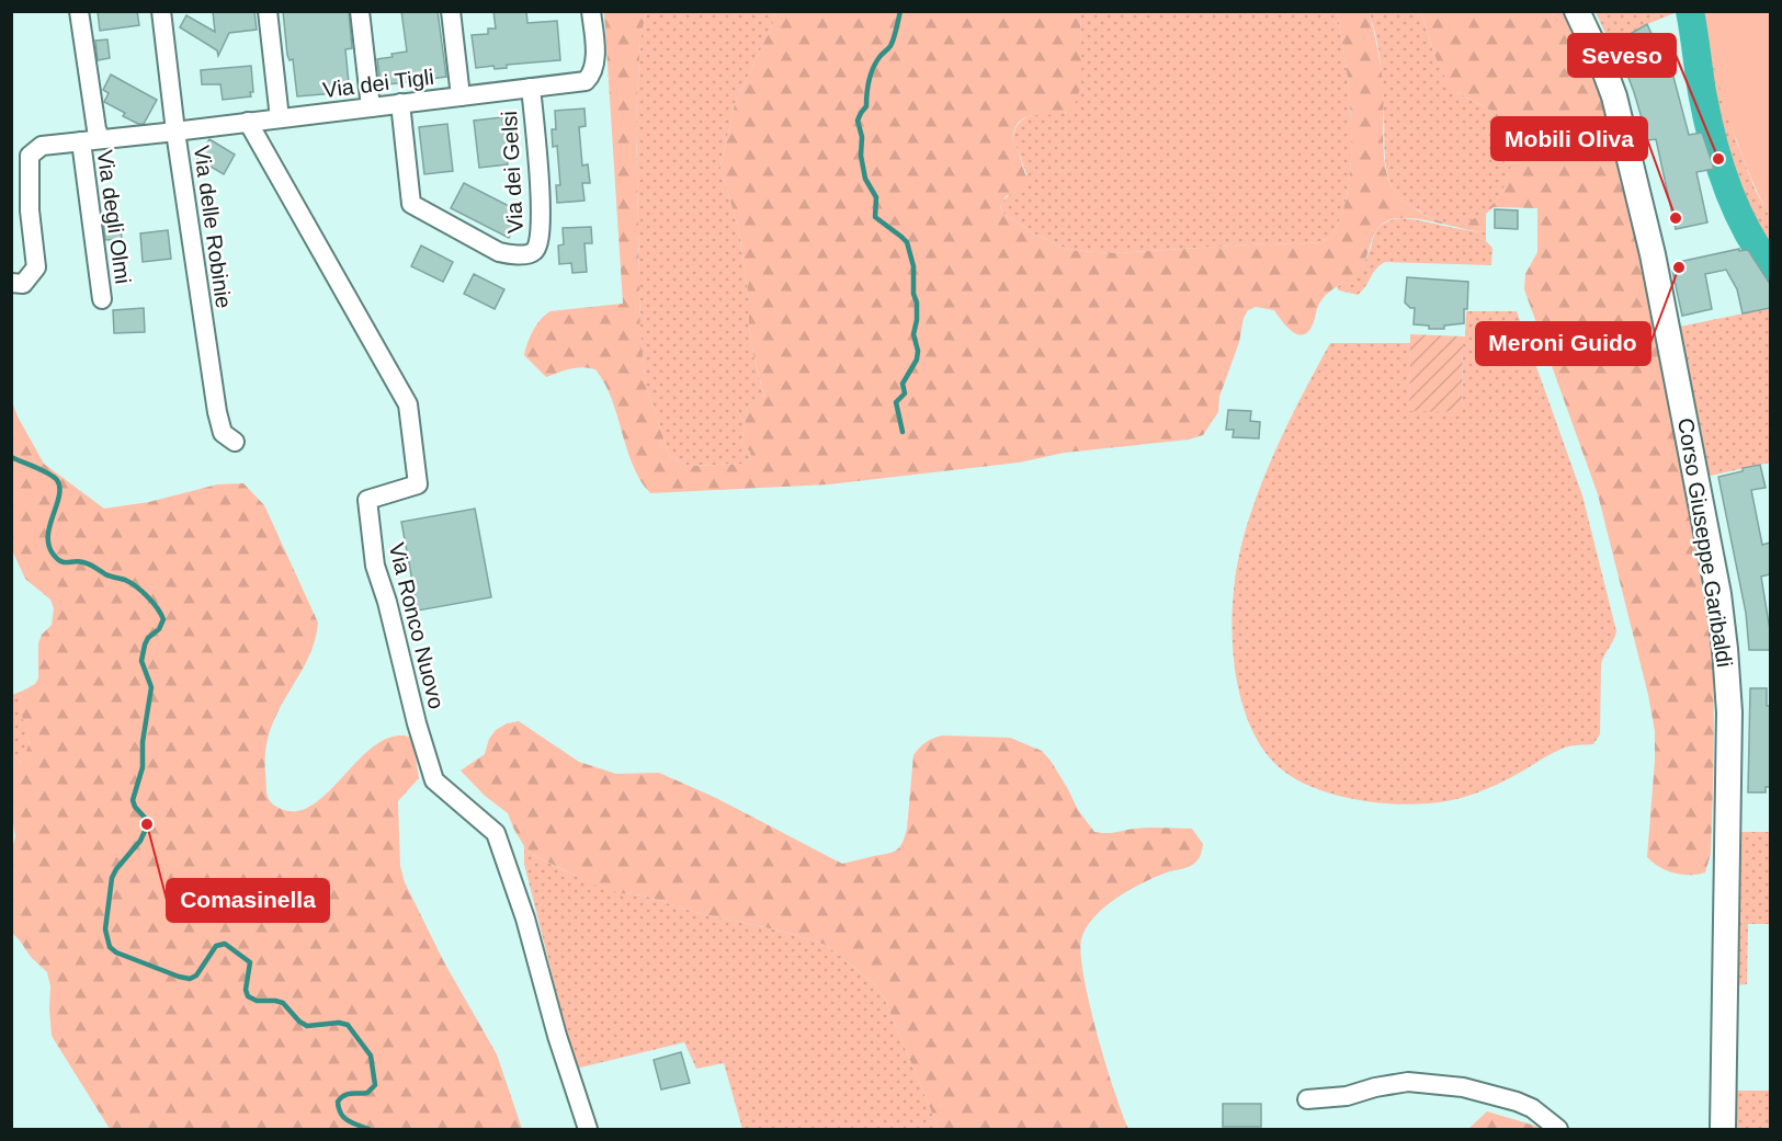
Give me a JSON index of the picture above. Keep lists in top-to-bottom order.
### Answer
{
  "streets": {
    "main road": ["Corso Giuseppe Garibaldi"],
    "street": [
      "Via dei Tigli",
      "Via dei Gelsi",
      "Via degli Olmi",
      "Via delle Robinie",
      "Via Ronco Nuovo"
    ]
  },
  "crossings": [
    ["Via dei Tigli", "Via dei Gelsi"],
    ["Via dei Tigli", "Via degli Olmi"],
    ["Via dei Tigli", "Via delle Robinie"],
    ["Via dei Tigli", "Via Ronco Nuovo"],
    ["Via degli Olmi", "Via delle Robinie"]
  ],
  "places": [
    "Seveso",
    "Mobili Oliva",
    "Meroni Guido",
    "Comasinella"
  ]
}
